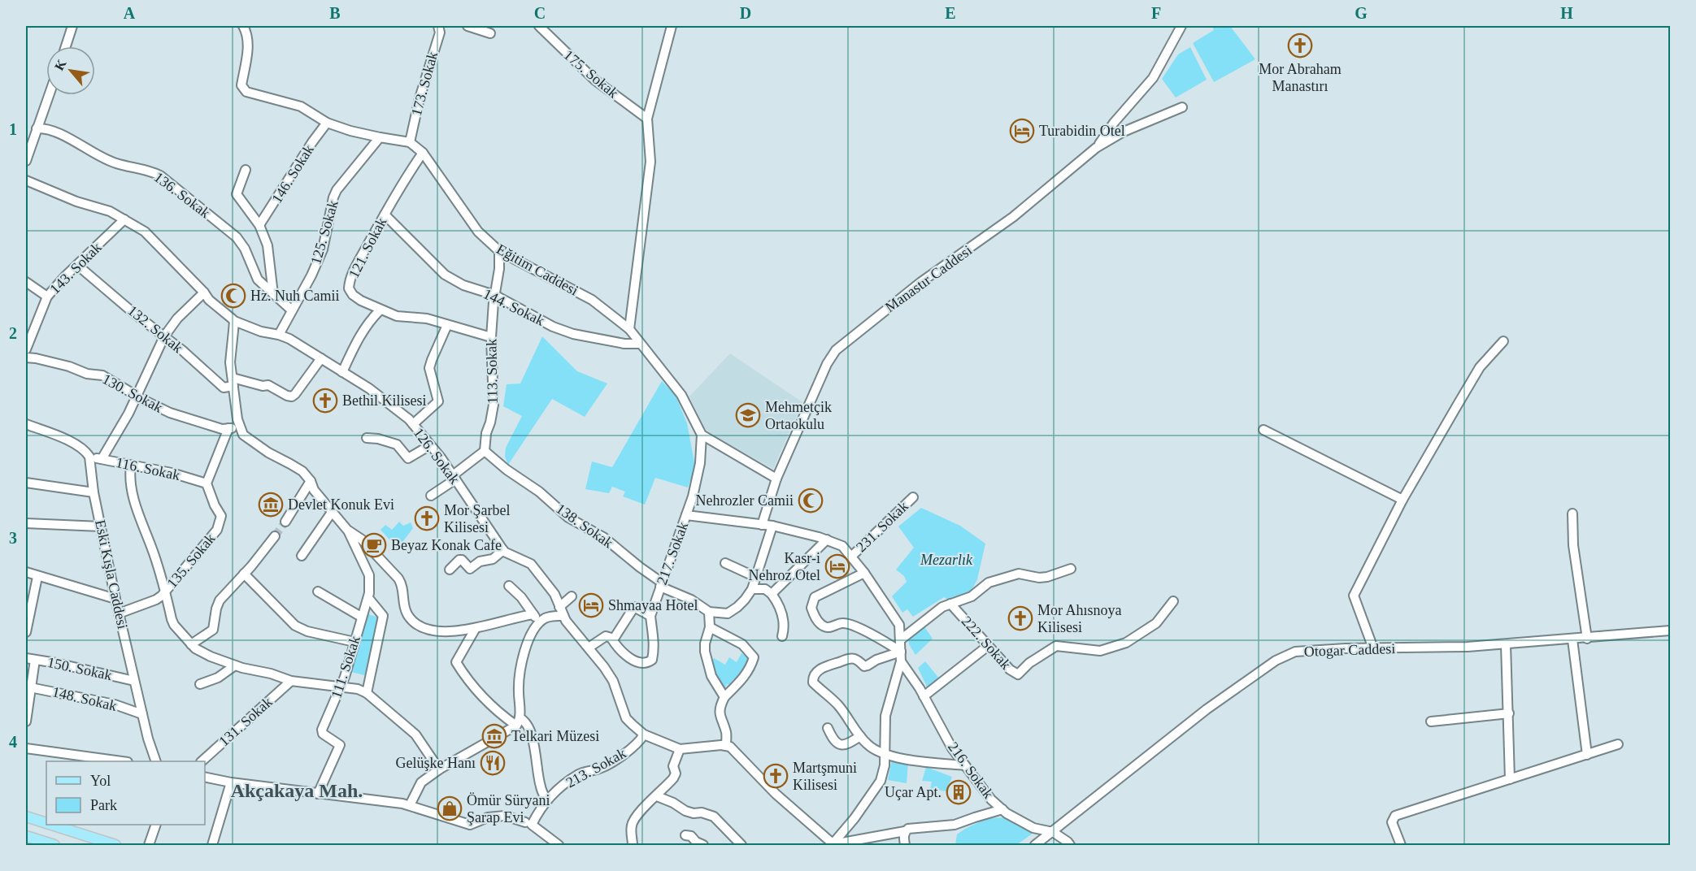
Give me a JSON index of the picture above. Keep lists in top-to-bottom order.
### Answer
{
  "streets": {
    "street": [
      "175. Sokak",
      "173. Sokak",
      "146. Sokak",
      "136. Sokak",
      "125. Sokak",
      "121. Sokak",
      "143. Sokak",
      "Eğitim Caddesi",
      "Manastır Caddesi",
      "144. Sokak",
      "132. Sokak",
      "113. Sokak",
      "130. Sokak",
      "126. Sokak",
      "116. Sokak",
      "138. Sokak",
      "231. Sokak",
      "217. Sokak",
      "135. Sokak",
      "Eski Kışla Caddesi",
      "222. Sokak",
      "Otogar Caddesi",
      "111. Sokak",
      "150. Sokak",
      "148. Sokak",
      "131. Sokak",
      "213. Sokak",
      "216. Sokak"
    ]
  },
  "crossings": [
    ["173. Sokak", "Eğitim Caddesi"],
    ["146. Sokak", "Eğitim Caddesi"],
    ["136. Sokak", "125. Sokak"],
    ["125. Sokak", "Eğitim Caddesi"],
    ["125. Sokak", "126. Sokak"],
    ["121. Sokak", "Eğitim Caddesi"],
    ["121. Sokak", "144. Sokak"],
    ["121. Sokak", "113. Sokak"],
    ["143. Sokak", "132. Sokak"],
    ["143. Sokak", "126. Sokak"],
    ["Eğitim Caddesi", "144. Sokak"],
    ["Eğitim Caddesi", "113. Sokak"],
    ["Eğitim Caddesi", "217. Sokak"],
    ["144. Sokak", "113. Sokak"],
    ["113. Sokak", "138. Sokak"],
    ["126. Sokak", "213. Sokak"],
    ["116. Sokak", "135. Sokak"],
    ["116. Sokak", "Eski Kışla Caddesi"],
    ["138. Sokak", "217. Sokak"],
    ["135. Sokak", "Eski Kışla Caddesi"],
    ["Eski Kışla Caddesi", "150. Sokak"],
    ["Eski Kışla Caddesi", "148. Sokak"],
    ["Otogar Caddesi", "216. Sokak"]
  ],
  "districts": ["Akçakaya Mah."],
  "parks": ["Mezarlık"],
  "places": {
    "church": [
      "Mor Abraham Manastırı",
      "Bethil Kilisesi",
      "Mor Şarbel Kilisesi",
      "Mor Ahısnoya Kilisesi",
      "Martşmuni Kilisesi"
    ],
    "hotel": ["Turabidin Otel", "Kasr-i Nehroz Otel", "Shmayaa Hotel"],
    "mosque": ["Hz. Nuh Camii", "Nehrozler Camii"],
    "school or university": ["Mehmetçik Ortaokulu"],
    "museum": ["Devlet Konuk Evi", "Telkari Müzesi"],
    "cafe": ["Beyaz Konak Cafe"],
    "restaurant": ["Gelüşke Hanı"],
    "building": ["Uçar Apt."],
    "shop": ["Ömür Süryani Şarap Evi"]
  },
  "legend": ["Yol", "Park"],
  "north": "top left",
  "grid": {
    "columns": [
      "A",
      "B",
      "C",
      "D",
      "E",
      "F",
      "G",
      "H"
    ],
    "rows": [
      "1",
      "2",
      "3",
      "4"
    ]
  }
}
